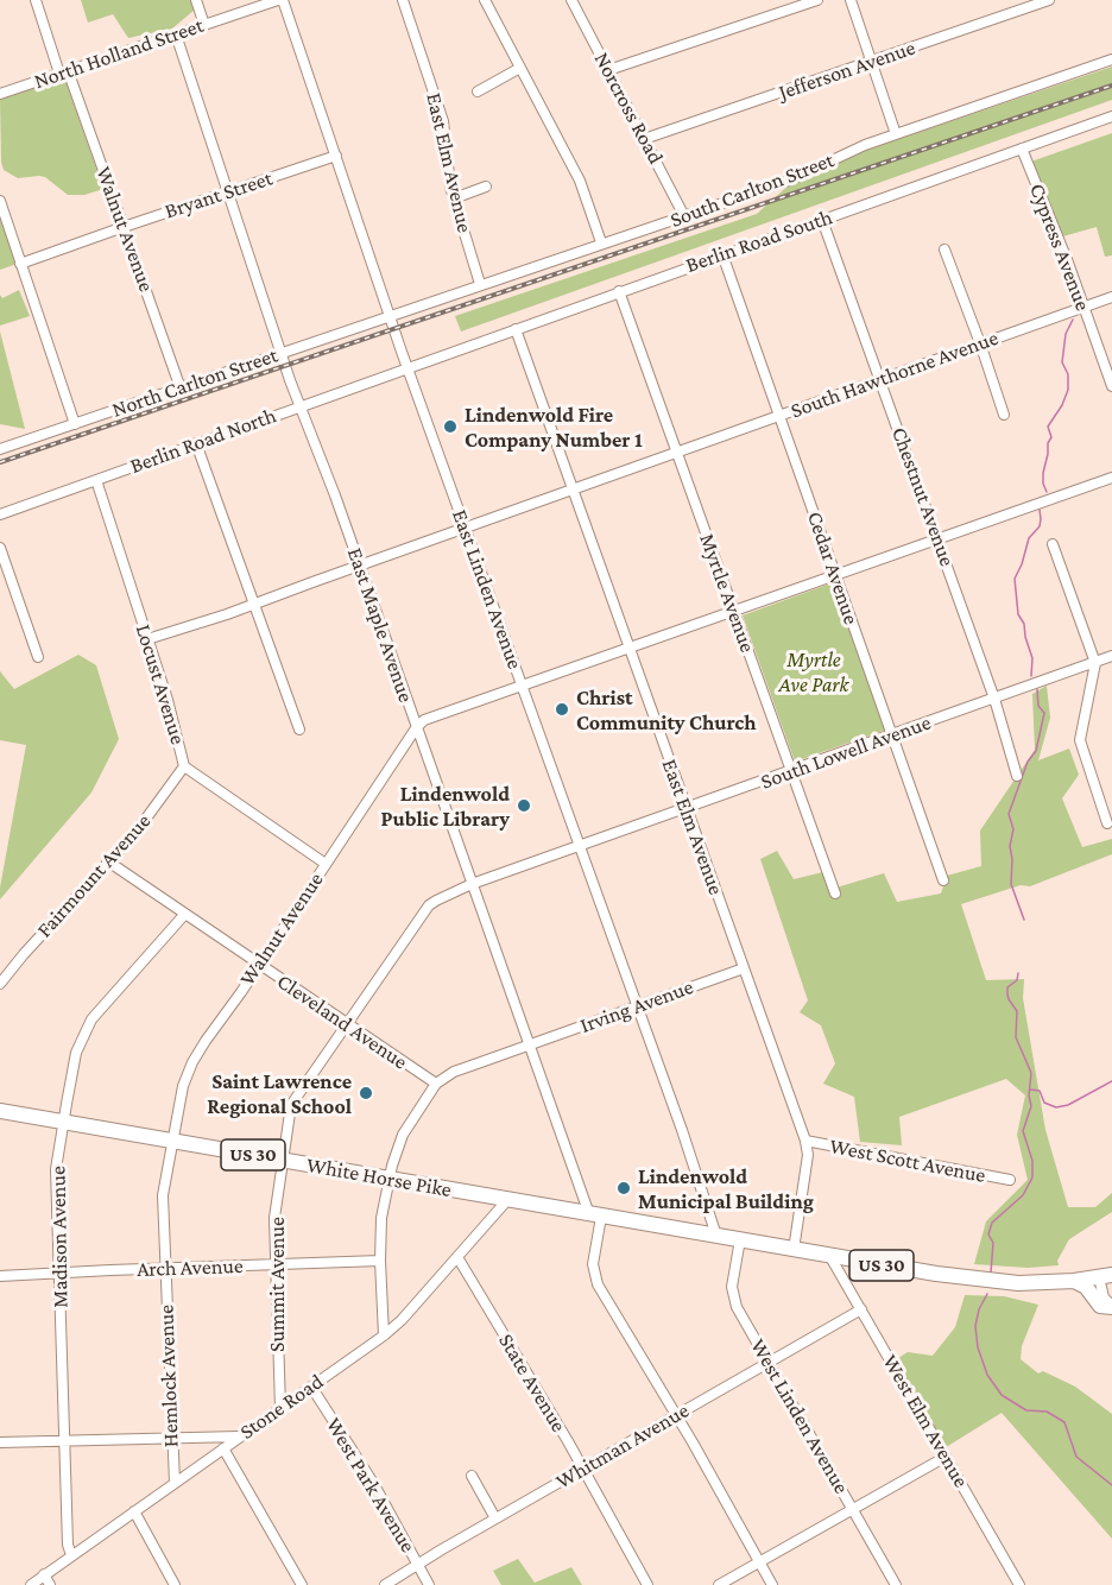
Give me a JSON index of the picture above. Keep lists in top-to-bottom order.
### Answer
{
  "streets": {
    "highway": ["US 30", "White Horse Pike"],
    "street": [
      "North Holland Street",
      "Jefferson Avenue",
      "Norcross Road",
      "East Elm Avenue",
      "South Carlton Street",
      "Bryant Street",
      "Walnut Avenue",
      "Berlin Road South",
      "Cypress Avenue",
      "South Hawthorne Avenue",
      "North Carlton Street",
      "Berlin Road North",
      "Chestnut Avenue",
      "Cedar Avenue",
      "East Linden Avenue",
      "Myrtle Avenue",
      "East Maple Avenue",
      "Locust Avenue",
      "South Lowell Avenue",
      "Fairmount Avenue",
      "Irving Avenue",
      "Cleveland Avenue",
      "West Scott Avenue",
      "Madison Avenue",
      "Arch Avenue",
      "Summit Avenue",
      "Hemlock Avenue",
      "State Avenue",
      "Stone Road",
      "West Linden Avenue",
      "West Elm Avenue",
      "Whitman Avenue",
      "West Park Avenue"
    ]
  },
  "crossings": [
    ["North Holland Street", "Walnut Avenue"],
    ["North Holland Street", "East Maple Avenue"],
    ["Jefferson Avenue", "Norcross Road"],
    ["Norcross Road", "South Carlton Street"],
    ["East Elm Avenue", "South Carlton Street"],
    ["East Elm Avenue", "Berlin Road South"],
    ["East Elm Avenue", "South Hawthorne Avenue"],
    ["East Elm Avenue", "South Lowell Avenue"],
    ["East Elm Avenue", "Irving Avenue"],
    ["East Elm Avenue", "US 30"],
    ["East Elm Avenue", "West Scott Avenue"],
    ["South Carlton Street", "North Carlton Street"],
    ["South Carlton Street", "East Linden Avenue"],
    ["Bryant Street", "Walnut Avenue"],
    ["Bryant Street", "East Linden Avenue"],
    ["Bryant Street", "East Maple Avenue"],
    ["Walnut Avenue", "North Carlton Street"],
    ["Walnut Avenue", "East Maple Avenue"],
    ["Walnut Avenue", "Locust Avenue"],
    ["Walnut Avenue", "Cleveland Avenue"],
    ["Walnut Avenue", "White Horse Pike"],
    ["Walnut Avenue", "Hemlock Avenue"],
    ["Berlin Road South", "Cypress Avenue"],
    ["Berlin Road South", "Berlin Road North"],
    ["Berlin Road South", "Chestnut Avenue"],
    ["Berlin Road South", "Cedar Avenue"],
    ["Berlin Road South", "East Linden Avenue"],
    ["Berlin Road South", "Myrtle Avenue"],
    ["Cypress Avenue", "South Hawthorne Avenue"],
    ["South Hawthorne Avenue", "Chestnut Avenue"],
    ["South Hawthorne Avenue", "Cedar Avenue"],
    ["South Hawthorne Avenue", "East Linden Avenue"],
    ["South Hawthorne Avenue", "Myrtle Avenue"],
    ["South Hawthorne Avenue", "East Maple Avenue"],
    ["South Hawthorne Avenue", "Locust Avenue"],
    ["North Carlton Street", "East Linden Avenue"],
    ["North Carlton Street", "East Maple Avenue"],
    ["Berlin Road North", "East Linden Avenue"],
    ["Berlin Road North", "East Maple Avenue"],
    ["Berlin Road North", "Locust Avenue"],
    ["Chestnut Avenue", "South Lowell Avenue"],
    ["Cedar Avenue", "South Lowell Avenue"],
    ["East Linden Avenue", "South Lowell Avenue"],
    ["East Linden Avenue", "Irving Avenue"],
    ["East Linden Avenue", "US 30"],
    ["East Linden Avenue", "White Horse Pike"],
    ["Myrtle Avenue", "South Lowell Avenue"],
    ["East Maple Avenue", "South Lowell Avenue"],
    ["East Maple Avenue", "Irving Avenue"],
    ["East Maple Avenue", "White Horse Pike"],
    ["Locust Avenue", "Fairmount Avenue"],
    ["South Lowell Avenue", "Summit Avenue"],
    ["Fairmount Avenue", "Cleveland Avenue"],
    ["Irving Avenue", "Cleveland Avenue"],
    ["Cleveland Avenue", "Madison Avenue"],
    ["Cleveland Avenue", "Summit Avenue"],
    ["US 30", "White Horse Pike"],
    ["US 30", "West Linden Avenue"],
    ["US 30", "West Elm Avenue"],
    ["White Horse Pike", "Madison Avenue"],
    ["White Horse Pike", "Summit Avenue"],
    ["White Horse Pike", "Hemlock Avenue"],
    ["White Horse Pike", "Stone Road"],
    ["Madison Avenue", "Arch Avenue"],
    ["Madison Avenue", "Stone Road"],
    ["Arch Avenue", "Summit Avenue"],
    ["Arch Avenue", "Hemlock Avenue"],
    ["Summit Avenue", "Stone Road"],
    ["Hemlock Avenue", "Stone Road"],
    ["State Avenue", "Stone Road"],
    ["State Avenue", "Whitman Avenue"],
    ["Stone Road", "West Park Avenue"],
    ["West Linden Avenue", "Whitman Avenue"],
    ["West Elm Avenue", "Whitman Avenue"],
    ["Whitman Avenue", "West Park Avenue"]
  ],
  "parks": ["Myrtle Ave Park"],
  "places": [
    "Lindenwold Fire Company Number 1",
    "Christ Community Church",
    "Lindenwold Public Library",
    "Saint Lawrence Regional School",
    "Lindenwold Municipal Building"
  ]
}
